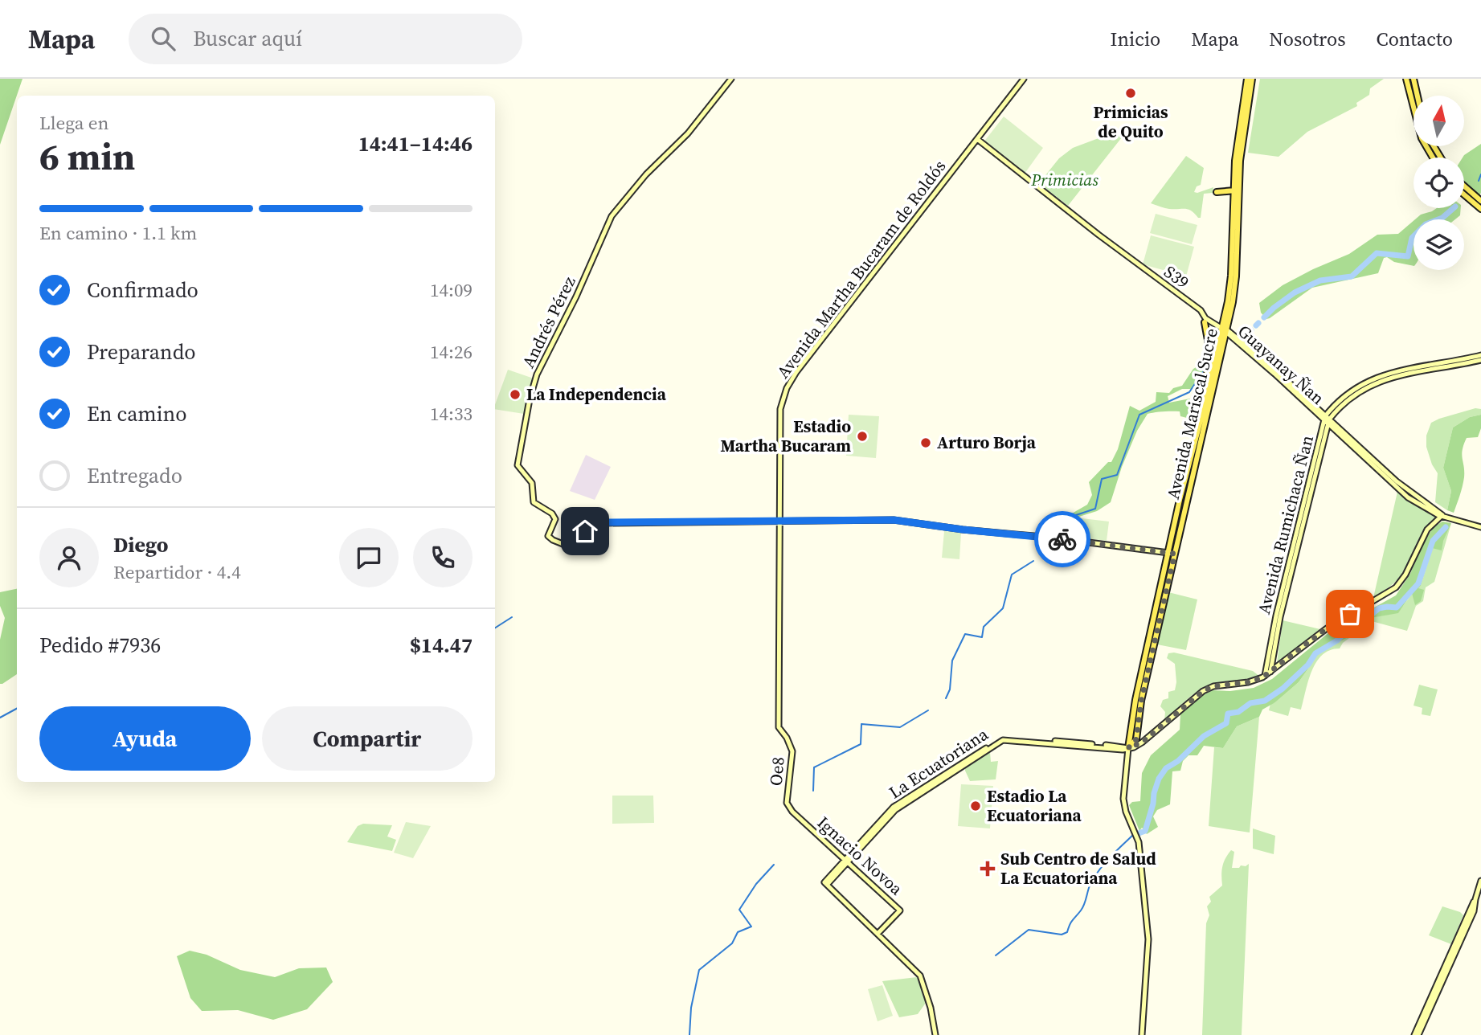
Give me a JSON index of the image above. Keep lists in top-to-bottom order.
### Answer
{
  "streets": {
    "main road": ["Avenida Mariscal Sucre"],
    "street": [
      "Avenida Martha Bucaram de Roldós",
      "S39",
      "Andrés Pérez",
      "Guayanay Ñan",
      "Avenida Rumichaca Ñan",
      "La Ecuatoriana",
      "Oe8",
      "Ignacio Novoa"
    ]
  },
  "crossings": [
    ["Avenida Martha Bucaram de Roldós", "S39"],
    ["Avenida Martha Bucaram de Roldós", "Andrés Pérez"],
    ["Avenida Martha Bucaram de Roldós", "Oe8"],
    ["S39", "Guayanay Ñan"],
    ["S39", "Avenida Mariscal Sucre"],
    ["Guayanay Ñan", "Avenida Mariscal Sucre"],
    ["Guayanay Ñan", "Avenida Rumichaca Ñan"],
    ["Avenida Mariscal Sucre", "La Ecuatoriana"],
    ["La Ecuatoriana", "Ignacio Novoa"],
    ["Oe8", "Ignacio Novoa"]
  ],
  "parks": ["Primicias"],
  "places": {
    "other": [
      "Primicias de Quito",
      "La Independencia",
      "Estadio Martha Bucaram",
      "Arturo Borja",
      "Estadio La Ecuatoriana"
    ],
    "health": ["Sub Centro de Salud La Ecuatoriana"]
  },
  "north": "top",
  "page": {
    "header": "Mapa",
    "search": "Buscar aquí",
    "nav": [
      "Inicio",
      "Mapa",
      "Nosotros",
      "Contacto"
    ],
    "heading": ["6 min", "Llega en", "14:41–14:46"],
    "panel": [
      "Diego",
      "Repartidor · 4.4",
      "Pedido #7936",
      "$14.47"
    ],
    "bar": "En camino · 1.1 km",
    "list": [
      ["Confirmado", "14:09"],
      ["Preparando", "14:26"],
      ["En camino", "14:33"],
      "Entregado"
    ],
    "buttons": ["Ayuda", "Compartir"]
  }
}
